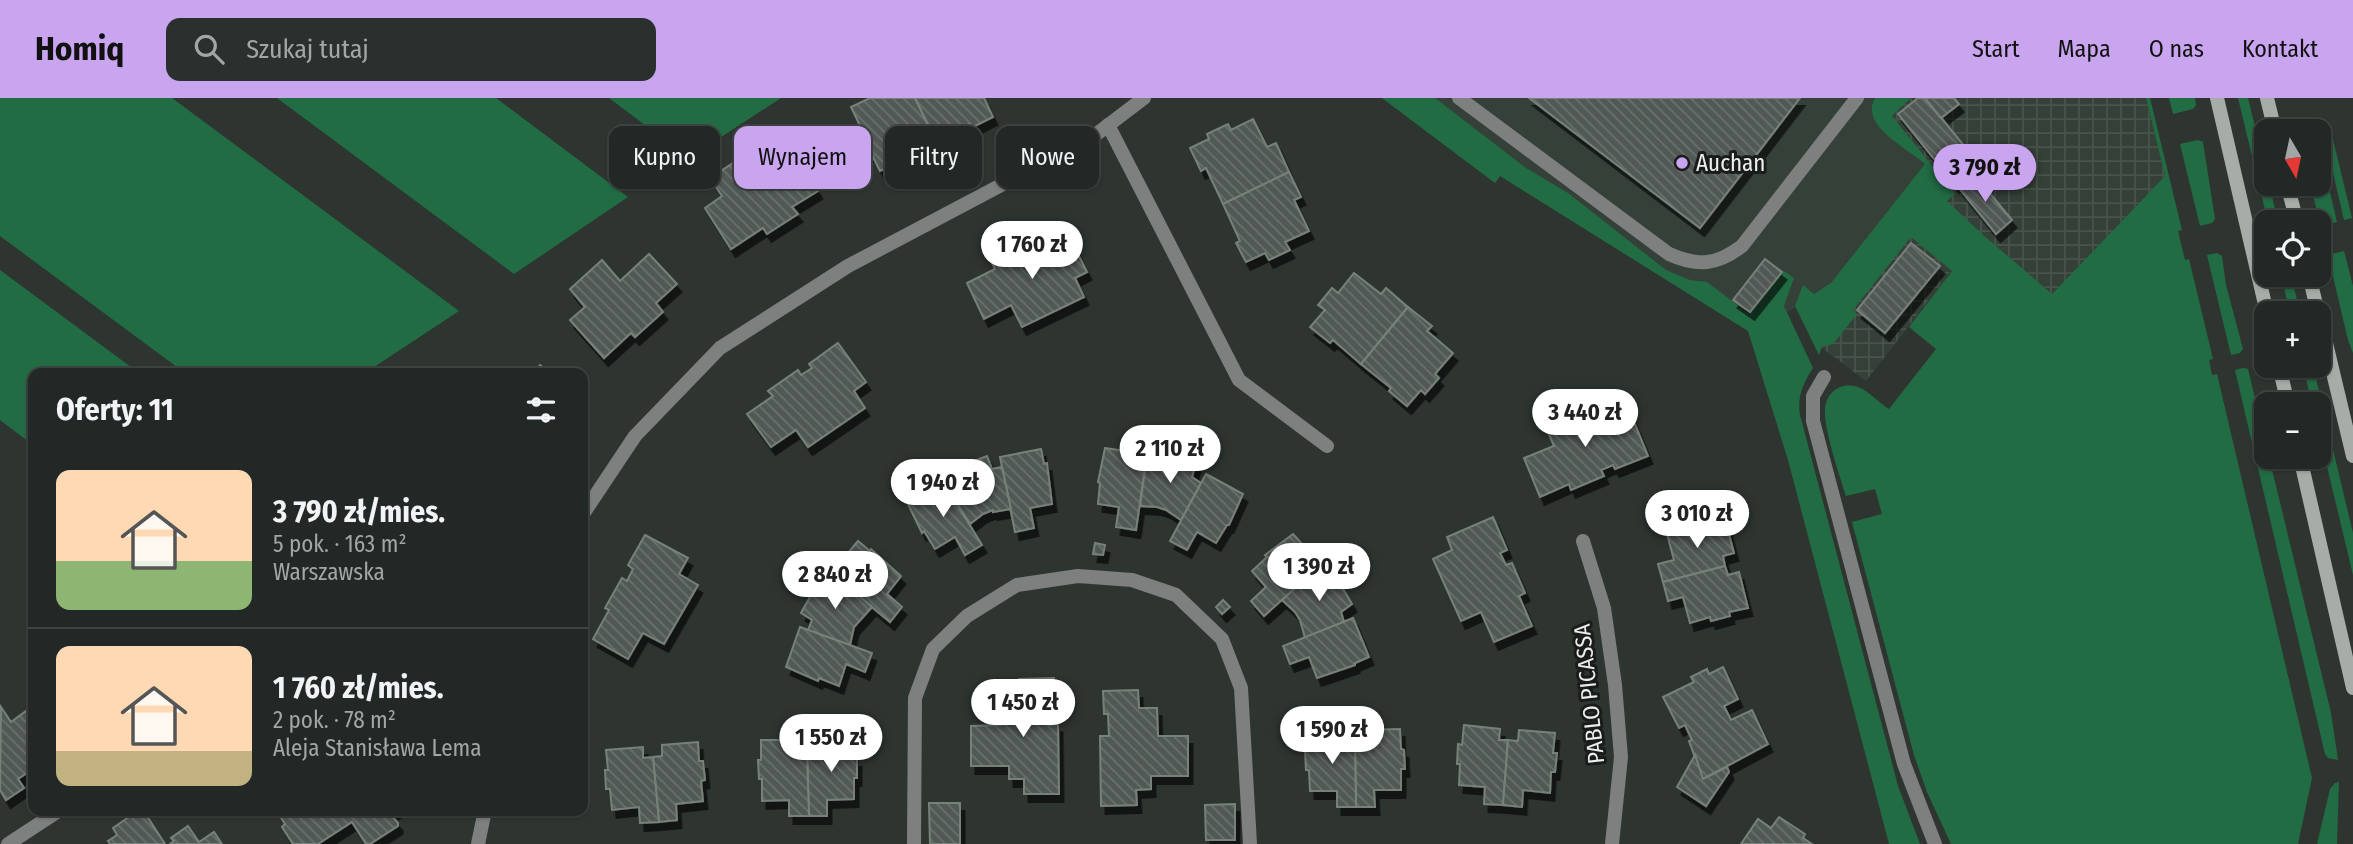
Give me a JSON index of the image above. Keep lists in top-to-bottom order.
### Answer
{
  "streets": {
    "street": ["PABLO PICASSA"]
  },
  "places": ["Auchan"],
  "north": "bottom",
  "page": {
    "header": "Homiq",
    "search": "Szukaj tutaj",
    "nav": [
      "Start",
      "Mapa",
      "O nas",
      "Kontakt"
    ],
    "map_buttons": ["+", "−"],
    "chip": [
      "Kupno",
      "Wynajem",
      "Filtry",
      "Nowe"
    ],
    "price": [
      "3 790 zł",
      "1 760 zł",
      "3 440 zł",
      "2 110 zł",
      "1 940 zł",
      "3 010 zł",
      "1 390 zł",
      "2 840 zł",
      "1 450 zł",
      "1 590 zł",
      "1 550 zł"
    ],
    "heading": "Oferty: 11",
    "list": [
      {
        "name": "3 790 zł/mies.",
        "note": "5 pok. · 163 m² · Warszawska"
      },
      {
        "name": "1 760 zł/mies.",
        "note": "2 pok. · 78 m² · Aleja Stanisława Lema"
      }
    ]
  }
}
